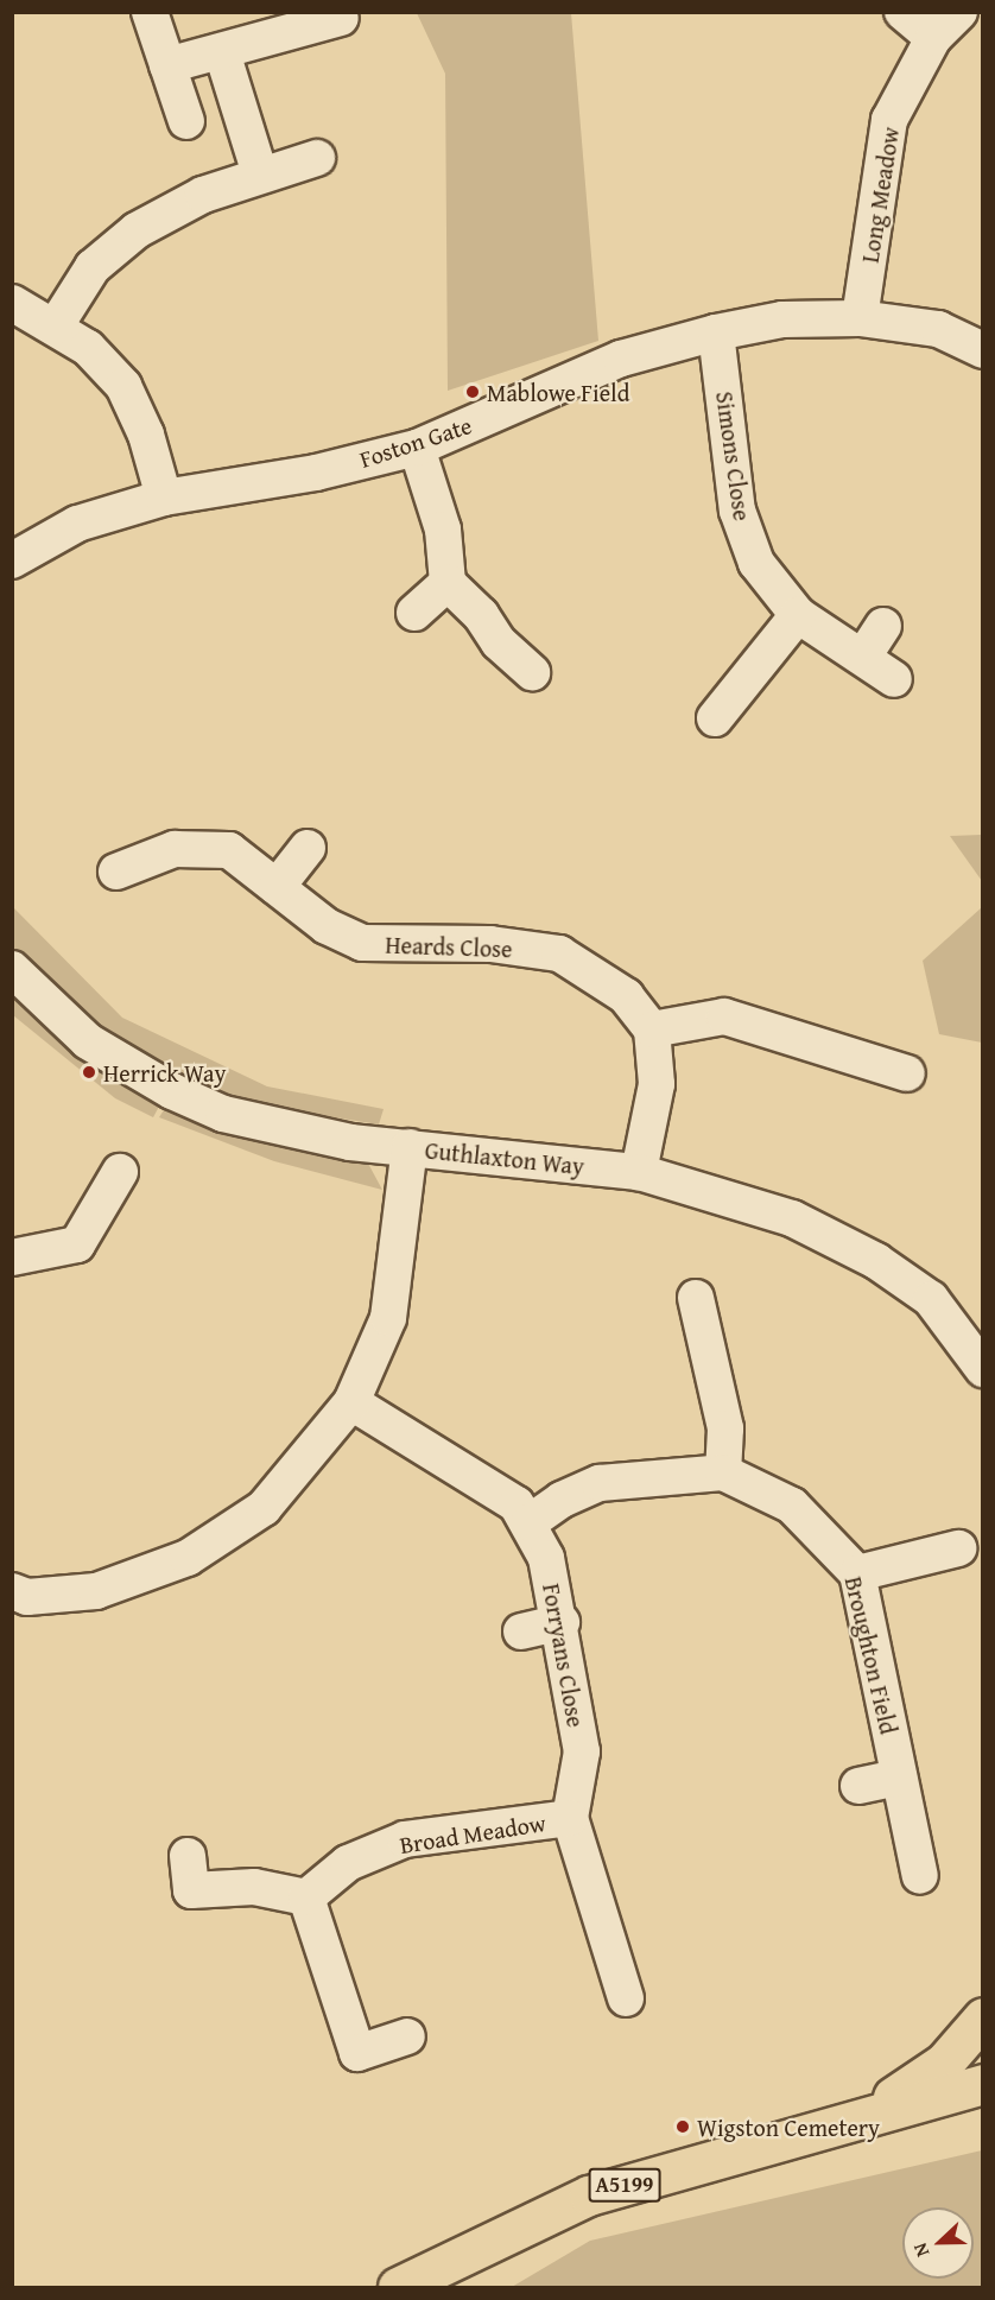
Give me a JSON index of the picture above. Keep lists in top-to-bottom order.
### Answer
{
  "streets": {
    "main road": ["A5199"],
    "street": [
      "Long Meadow",
      "Foston Gate",
      "Simons Close",
      "Heards Close",
      "Guthlaxton Way",
      "Forryans Close",
      "Broughton Field",
      "Broad Meadow"
    ]
  },
  "crossings": [
    ["Long Meadow", "Foston Gate"],
    ["Foston Gate", "Simons Close"],
    ["Forryans Close", "Broad Meadow"]
  ],
  "places": ["Mablowe Field", "Herrick Way", "Wigston Cemetery"],
  "north": "left"
}
